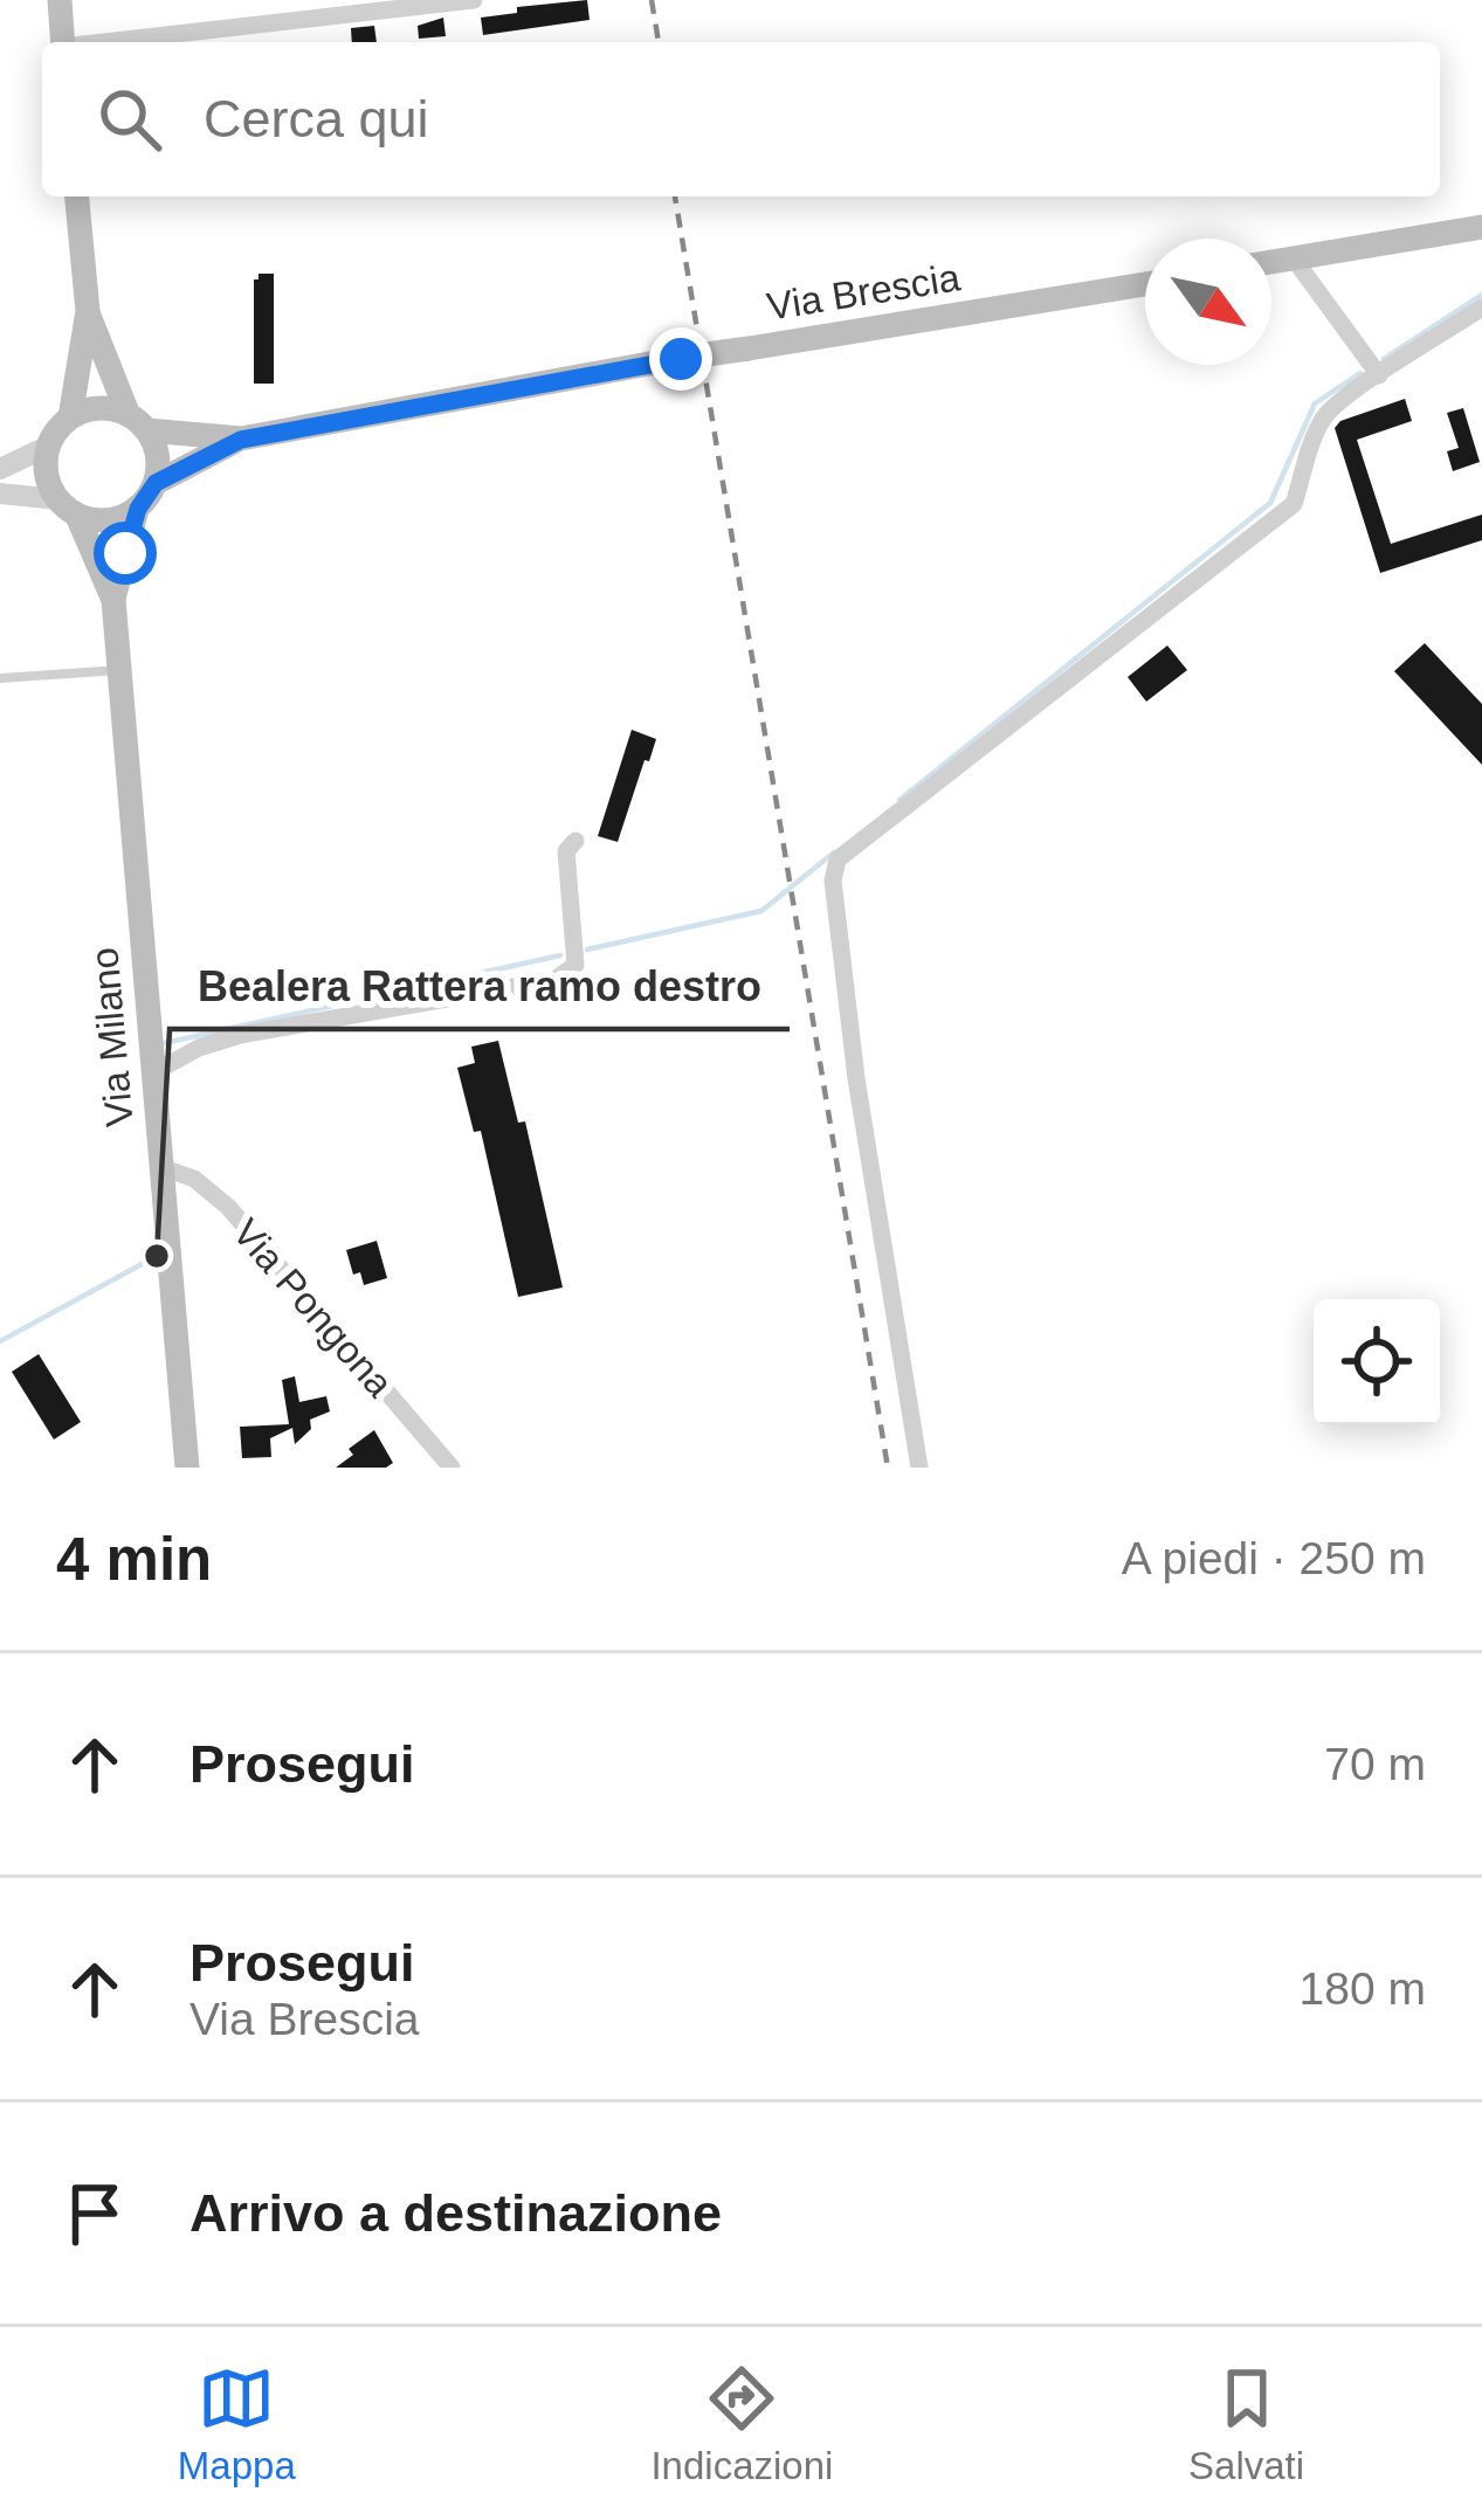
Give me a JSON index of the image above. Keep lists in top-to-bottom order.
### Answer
{
  "streets": {
    "main road": ["Via Brescia", "Via Milano"],
    "street": ["Via Pongona"]
  },
  "crossings": [
    ["Via Milano", "Via Pongona"]
  ],
  "places": ["Bealera Rattera ramo destro"],
  "north": "bottom right",
  "page": {
    "search": "Cerca qui",
    "heading": ["4 min", "A piedi · 250 m"],
    "list": [
      ["Prosegui", "70 m"],
      ["Prosegui", "Via Brescia", "180 m"],
      "Arrivo a destinazione"
    ],
    "nav": ["Mappa", "Indicazioni", "Salvati"]
  }
}
